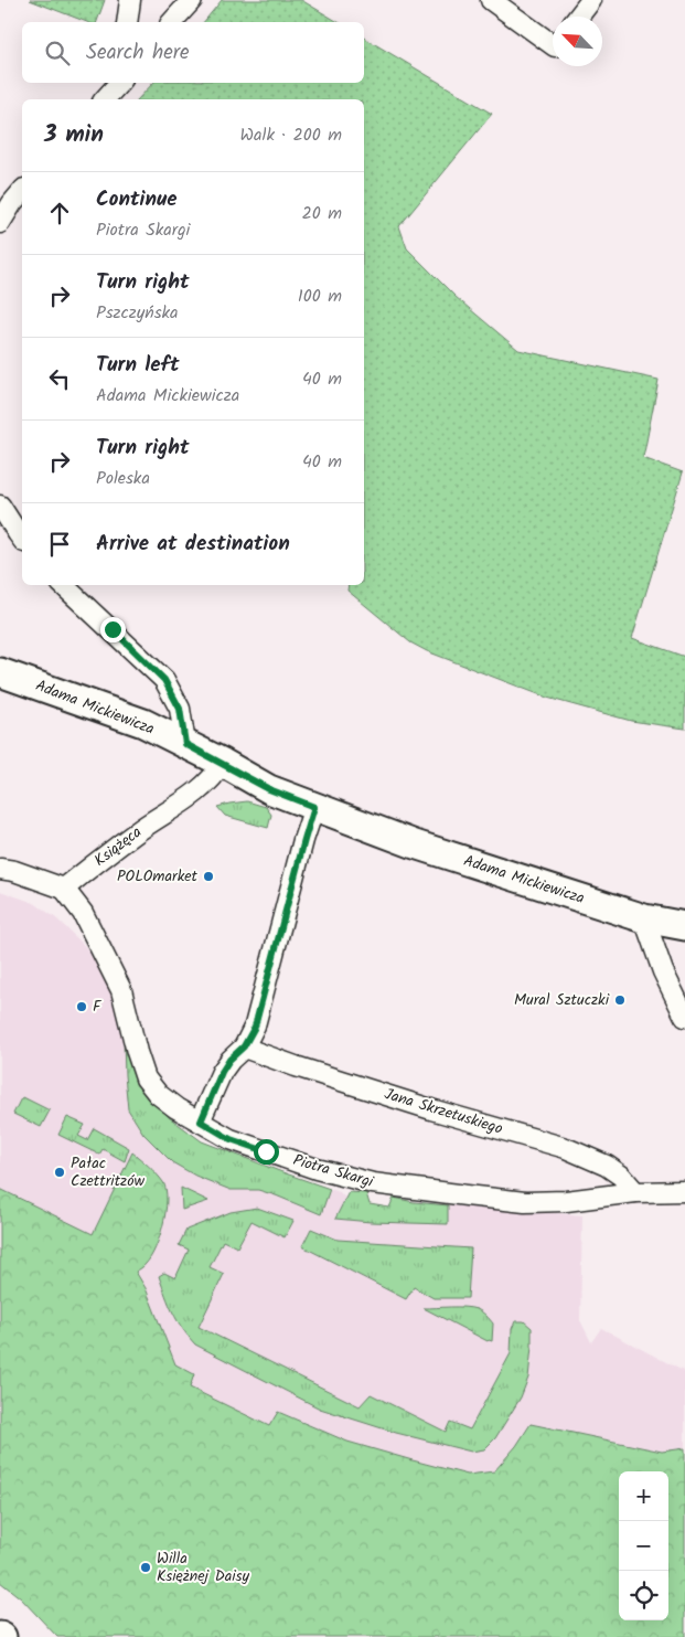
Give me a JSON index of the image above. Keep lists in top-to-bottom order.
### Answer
{
  "streets": {
    "street": [
      "Adama Mickiewicza",
      "Książęca",
      "Jana Skrzetuskiego",
      "Piotra Skargi"
    ]
  },
  "crossings": [
    ["Adama Mickiewicza", "Książęca"],
    ["Książęca", "Piotra Skargi"],
    ["Jana Skrzetuskiego", "Piotra Skargi"]
  ],
  "places": [
    "POLOmarket",
    "Mural Sztuczki",
    "F",
    "Pałac Czettritzów",
    "Willa Księżnej Daisy"
  ],
  "north": "top left",
  "page": {
    "search": "Search here",
    "heading": ["3 min", "Walk · 200 m"],
    "list": [
      ["Continue", "Piotra Skargi", "20 m"],
      ["Turn right", "Pszczyńska", "100 m"],
      ["Turn left", "Adama Mickiewicza", "40 m"],
      ["Turn right", "Poleska", "40 m"],
      "Arrive at destination"
    ],
    "map_buttons": ["+", "−"]
  }
}
